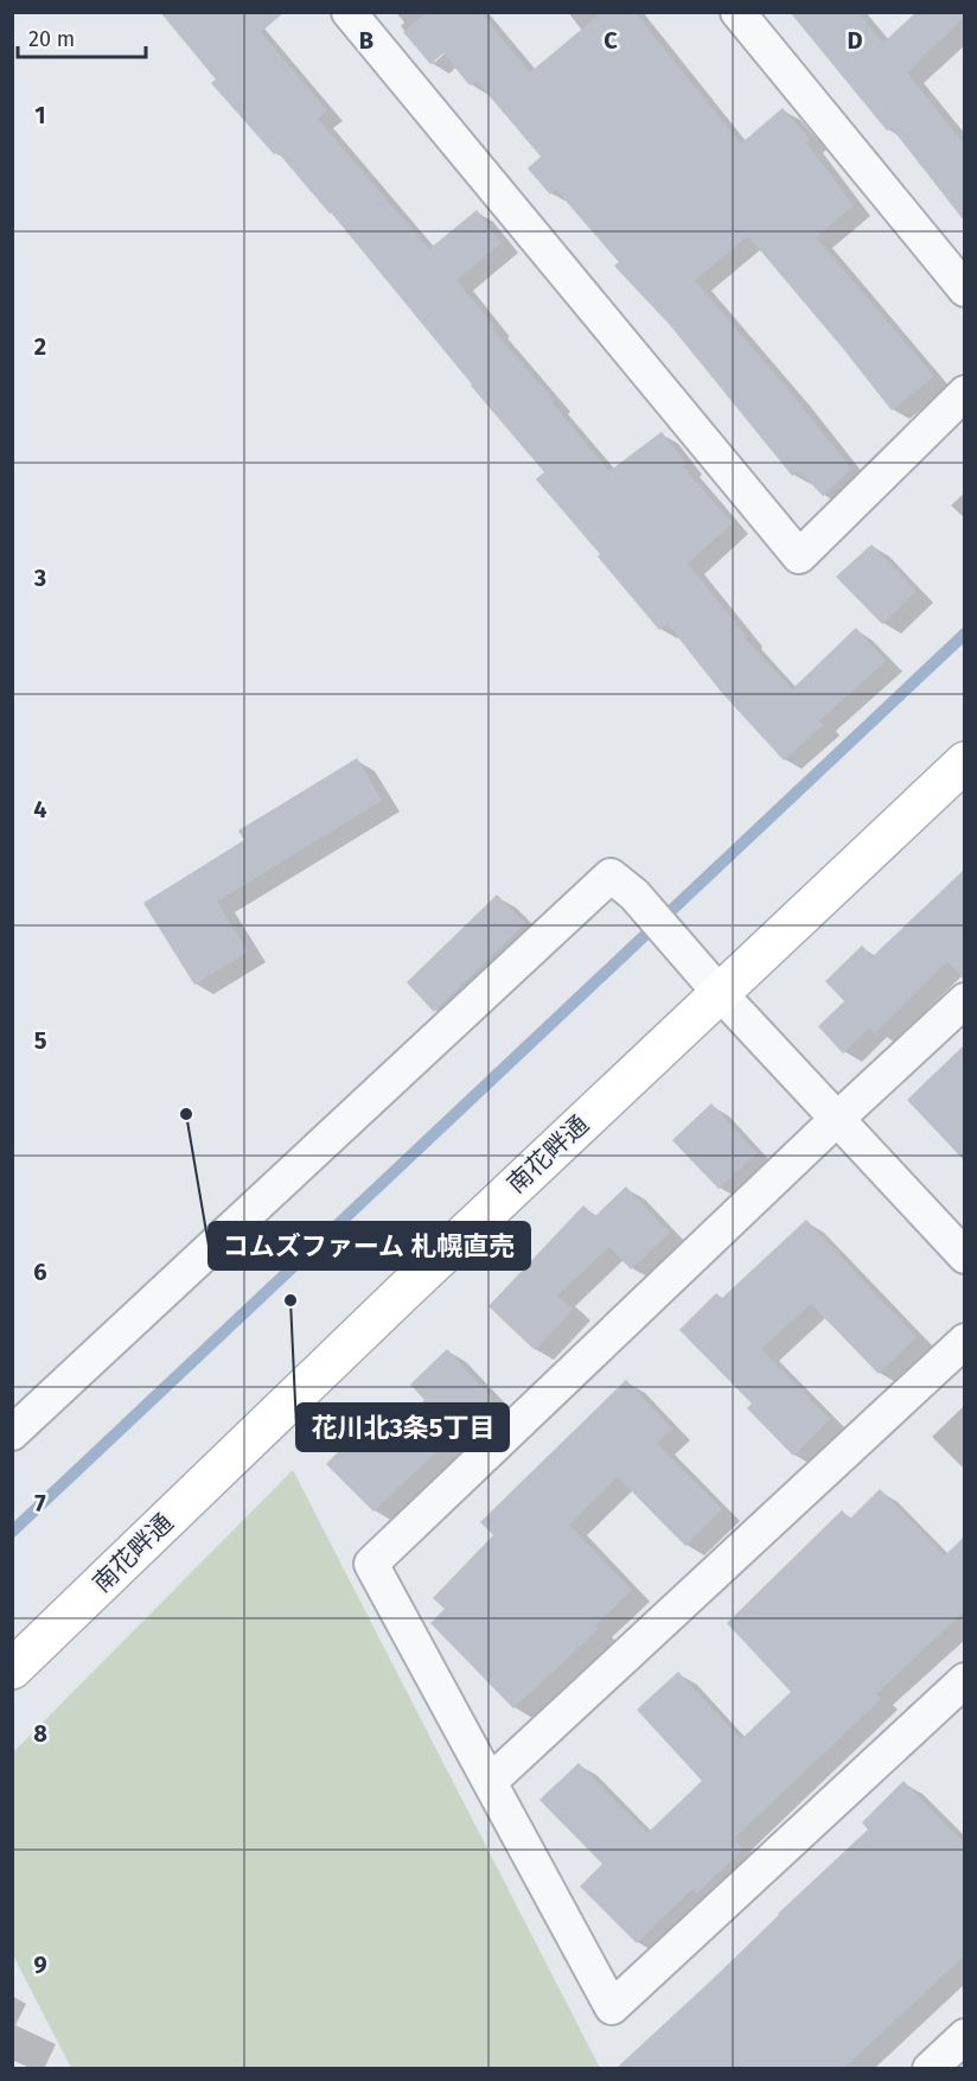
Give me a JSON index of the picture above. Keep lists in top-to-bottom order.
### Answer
{
  "streets": {
    "street": ["南花畔通"]
  },
  "places": ["コムズファーム 札幌直売", "花川北3条5丁目"],
  "scale_bar": "20 m",
  "grid": {
    "columns": ["B", "C", "D"],
    "rows": [
      "1",
      "2",
      "3",
      "4",
      "5",
      "6",
      "7",
      "8",
      "9"
    ]
  }
}
